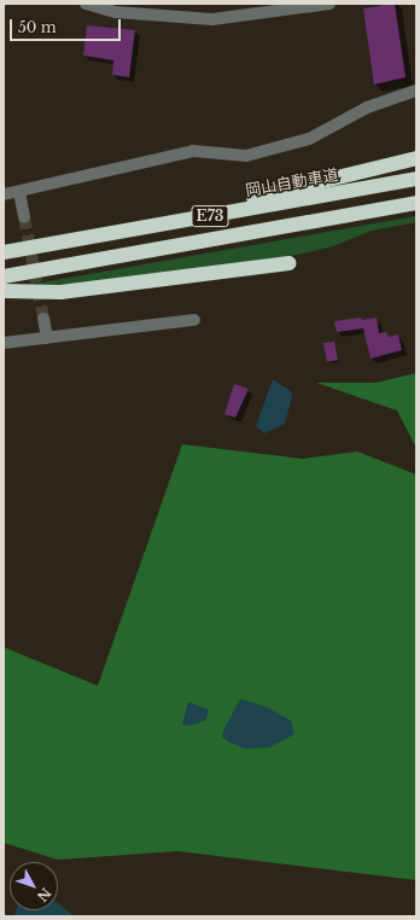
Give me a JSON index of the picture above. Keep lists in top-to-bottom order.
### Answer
{
  "streets": {
    "highway": ["岡山自動車道", "E73"]
  },
  "scale_bar": "50 m",
  "north": "bottom right"
}
